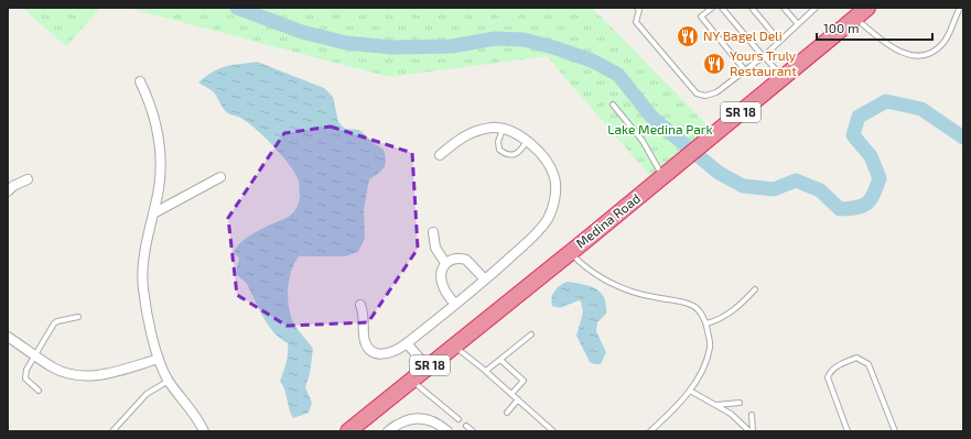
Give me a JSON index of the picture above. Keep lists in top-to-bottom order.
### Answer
{
  "streets": {
    "highway": ["SR 18", "Medina Road"]
  },
  "parks": ["Lake Medina Park"],
  "places": {
    "restaurant": ["NY Bagel Deli", "Yours Truly Restaurant"]
  },
  "scale_bar": "100 m"
}
